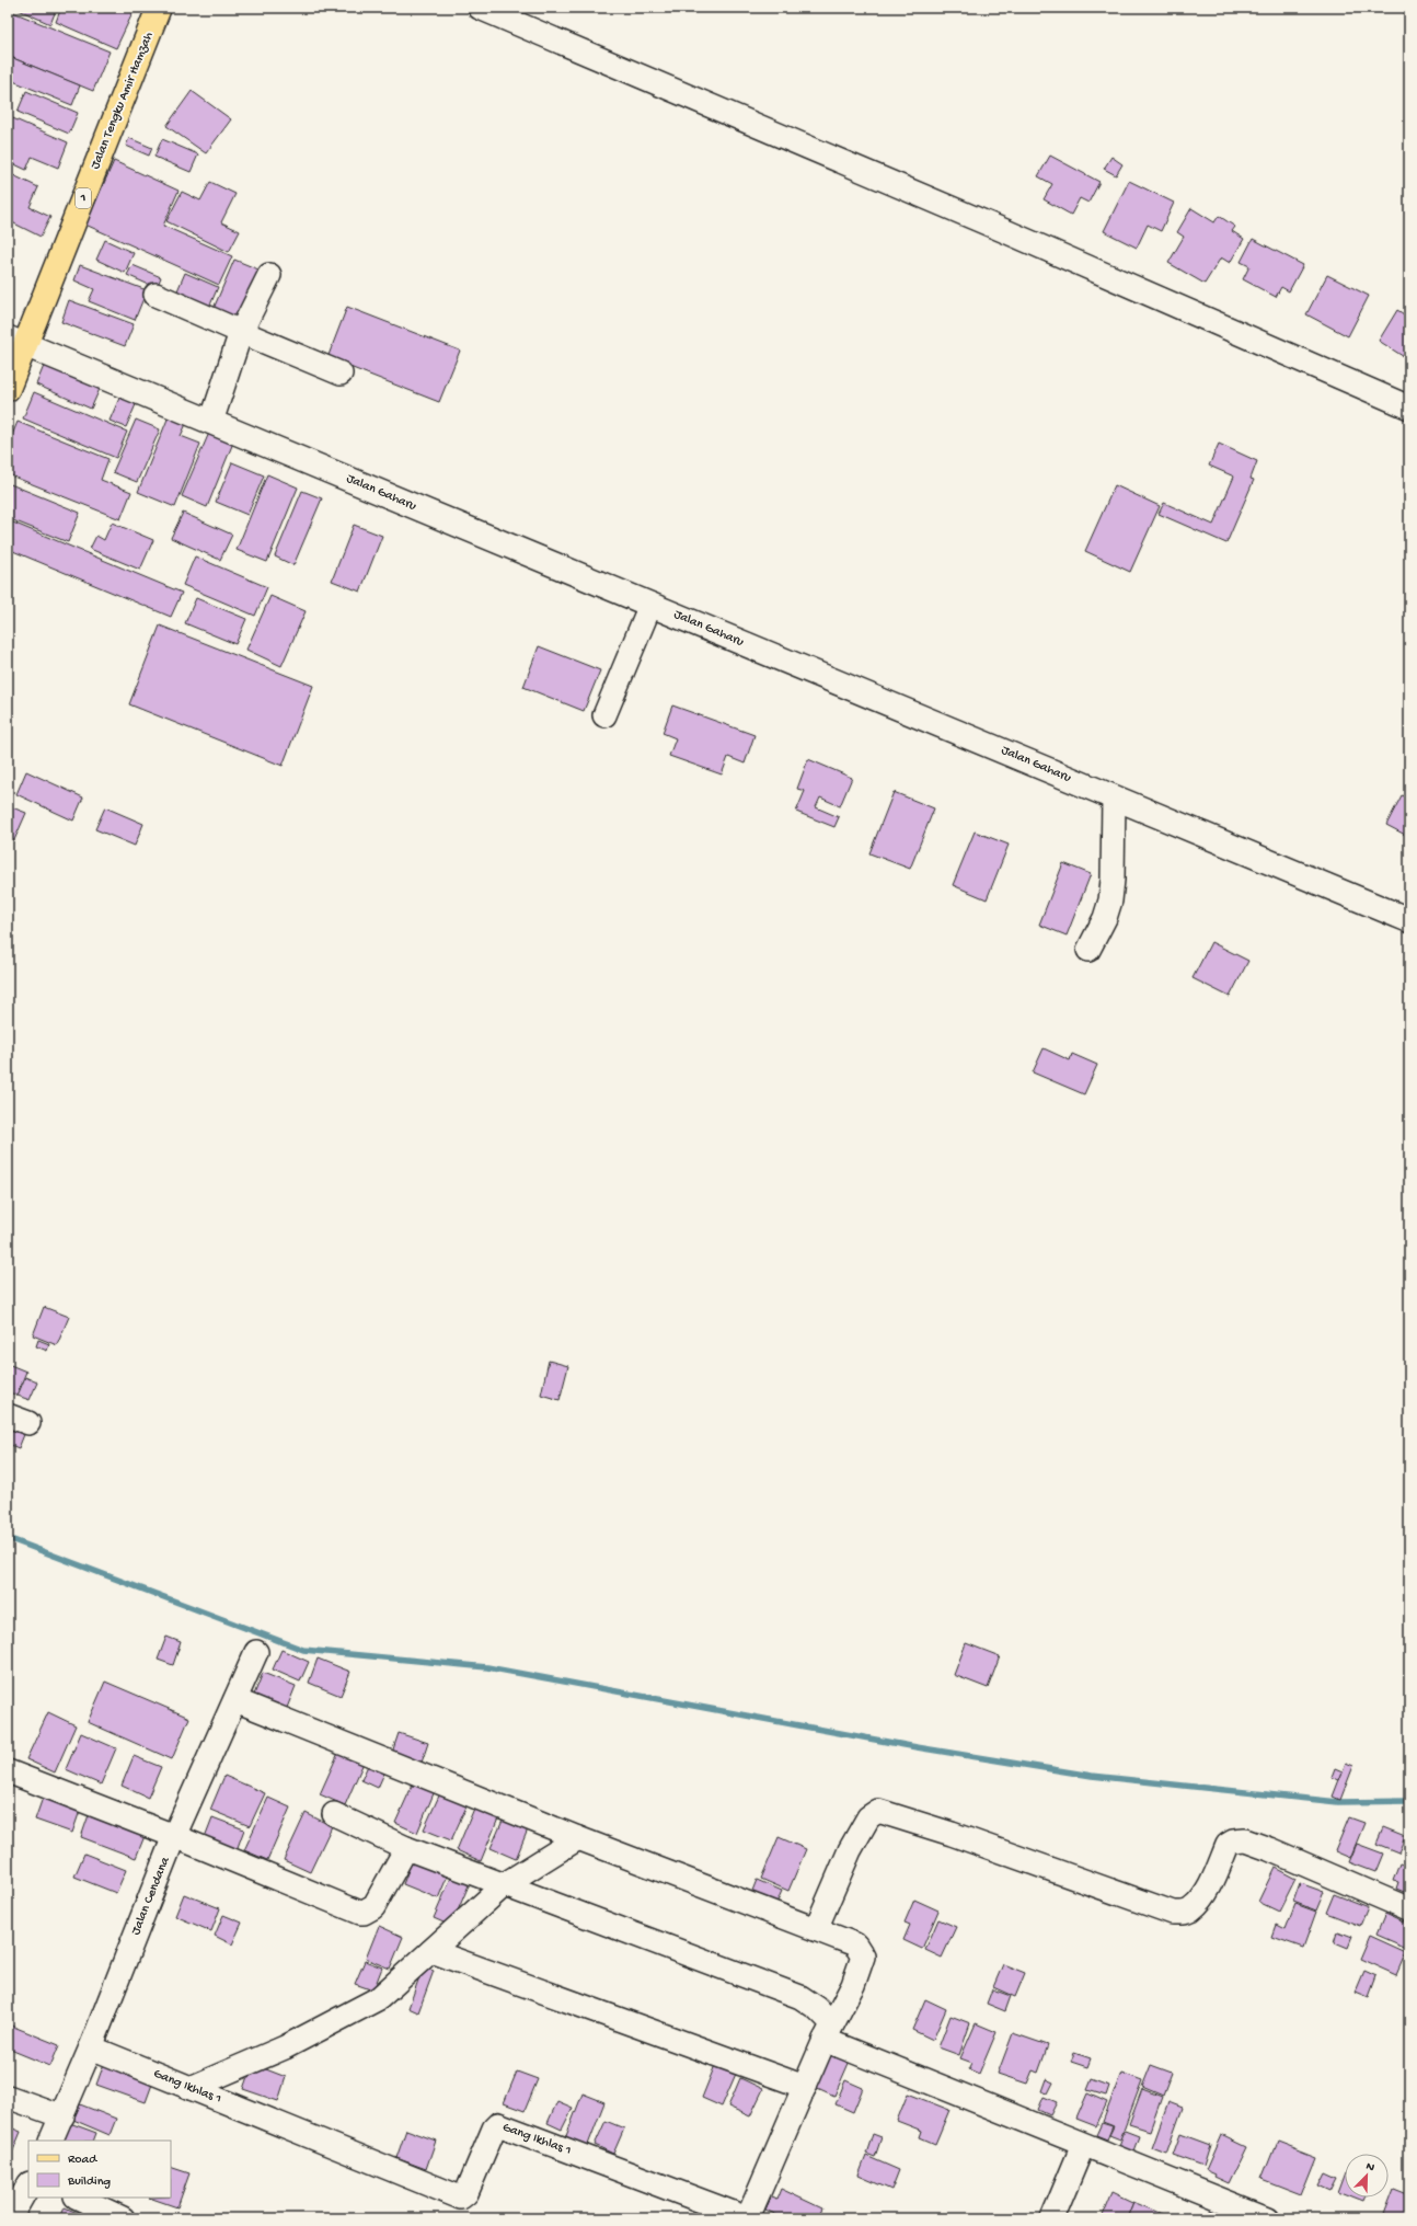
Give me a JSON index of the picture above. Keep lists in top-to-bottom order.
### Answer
{
  "streets": {
    "main road": ["Jalan Tengku Amir Hamzah", "1"],
    "street": ["Jalan Gaharu", "Jalan Cendana", "Gang Ikhlas 1"]
  },
  "crossings": [
    ["Jalan Tengku Amir Hamzah", "Jalan Gaharu"],
    ["Jalan Cendana", "Gang Ikhlas 1"]
  ],
  "legend": ["Road", "Building"],
  "north": "top right"
}
